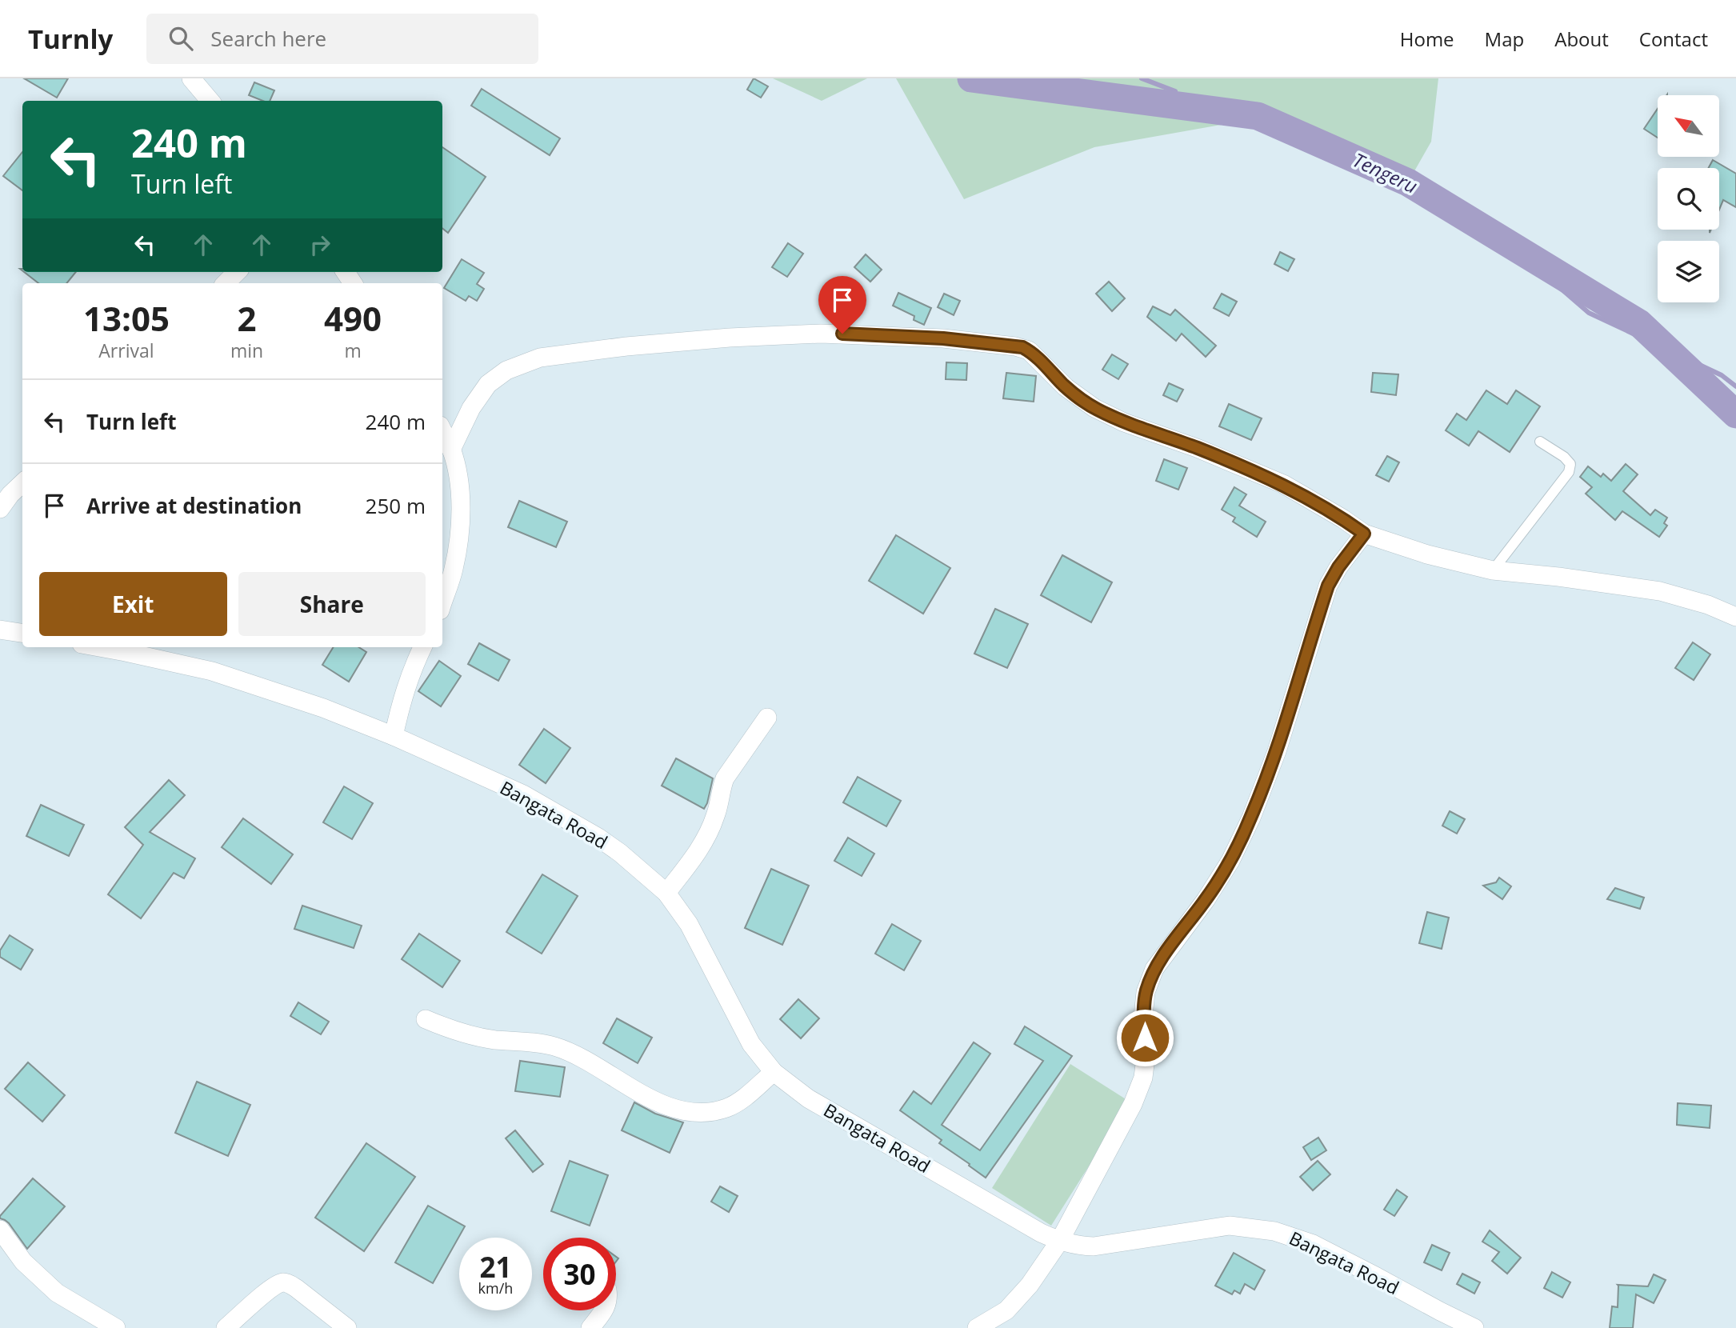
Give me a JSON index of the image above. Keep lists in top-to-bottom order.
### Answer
{
  "streets": {
    "street": ["Bangata Road"]
  },
  "water": ["Tengeru"],
  "north": "top left",
  "page": {
    "header": "Turnly",
    "search": "Search here",
    "nav": [
      "Home",
      "Map",
      "About",
      "Contact"
    ],
    "turn": ["240 m", "Turn left"],
    "eta": [
      "13:05",
      "Arrival",
      "2",
      "min",
      "490",
      "m"
    ],
    "list": [
      {
        "name": "Turn left",
        "value": "240 m"
      },
      {
        "name": "Arrive at destination",
        "value": "250 m"
      }
    ],
    "buttons": ["Exit", "Share"],
    "speed": "21 km/h",
    "limit": "30"
  }
}
